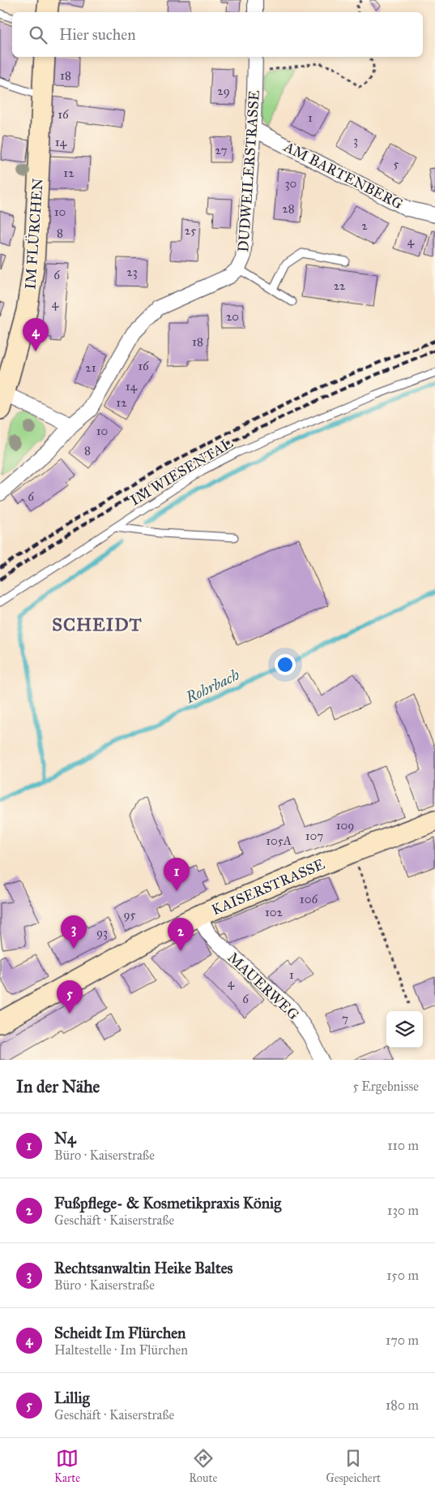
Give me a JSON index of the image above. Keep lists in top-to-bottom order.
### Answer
{
  "streets": {
    "main road": ["IM FLÜRCHEN", "KAISERSTRASSE"],
    "street": ["DUDWEILERSTRASSE", "AM BARTENBERG", "MAUERWEG"],
    "lane": ["IM WIESENTAL"]
  },
  "crossings": [
    ["DUDWEILERSTRASSE", "AM BARTENBERG"],
    ["KAISERSTRASSE", "MAUERWEG"]
  ],
  "districts": ["SCHEIDT"],
  "water": ["Rohrbach"],
  "house_numbers": [
    "18",
    "29",
    "16",
    "1",
    "3",
    "14",
    "27",
    "5",
    "12",
    "30",
    "28",
    "10",
    "2",
    "25",
    "8",
    "4",
    "23",
    "6",
    "22",
    "4",
    "20",
    "18",
    "16",
    "21",
    "14",
    "12",
    "10",
    "8",
    "6",
    "109",
    "107",
    "105A",
    "106",
    "102",
    "95",
    "93",
    "1",
    "4",
    "6",
    "7"
  ],
  "page": {
    "search": "Hier suchen",
    "pins": [
      "4",
      "1",
      "3",
      "2",
      "5"
    ],
    "heading": ["In der Nähe", "5 Ergebnisse"],
    "list": [
      {
        "mark": "1",
        "name": "N4",
        "note": "Büro · Kaiserstraße",
        "value": "110 m"
      },
      {
        "mark": "2",
        "name": "Fußpflege- & Kosmetikpraxis König",
        "note": "Geschäft · Kaiserstraße",
        "value": "130 m"
      },
      {
        "mark": "3",
        "name": "Rechtsanwaltin Heike Baltes",
        "note": "Büro · Kaiserstraße",
        "value": "150 m"
      },
      {
        "mark": "4",
        "name": "Scheidt Im Flürchen",
        "note": "Haltestelle · Im Flürchen",
        "value": "170 m"
      },
      {
        "mark": "5",
        "name": "Lillig",
        "note": "Geschäft · Kaiserstraße",
        "value": "180 m"
      }
    ],
    "nav": ["Karte", "Route", "Gespeichert"]
  }
}
